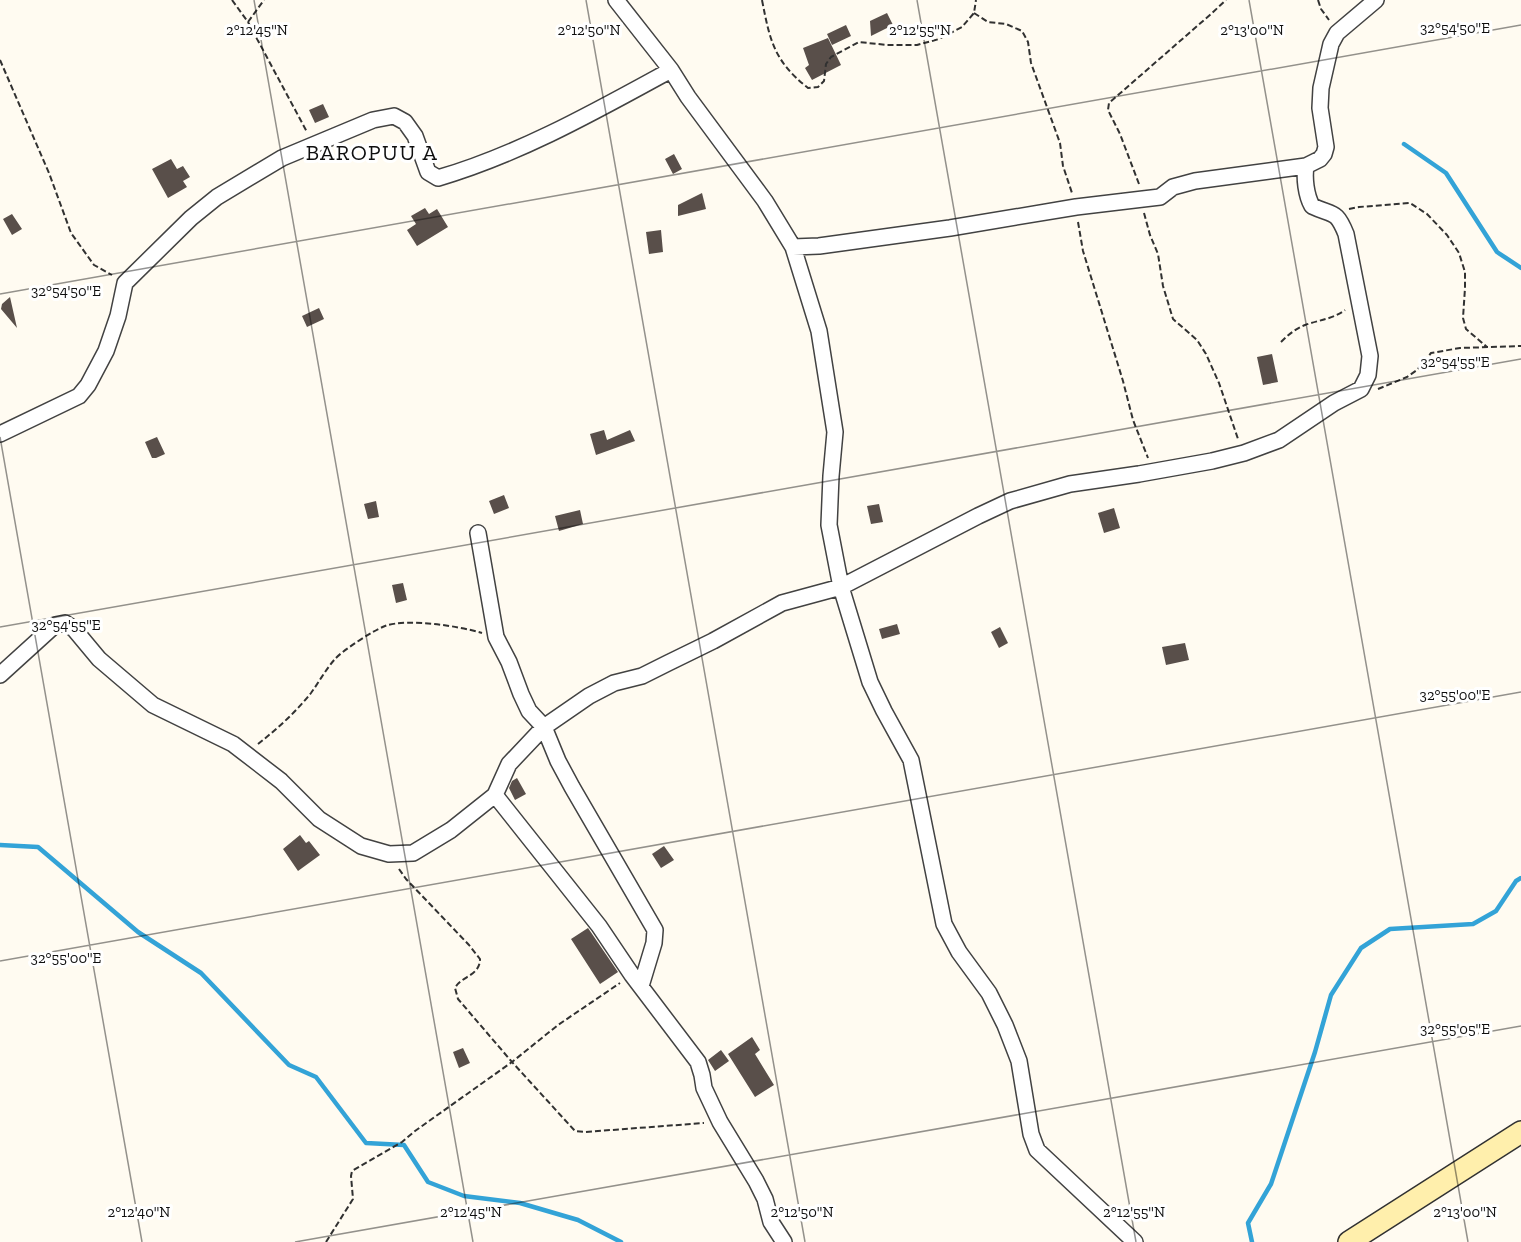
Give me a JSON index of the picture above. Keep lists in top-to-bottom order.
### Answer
{
  "districts": ["BAROPUU A"],
  "coordinates": [
    "32°54'50\"E",
    "2°12'45\"N",
    "2°12'50\"N",
    "2°12'55\"N",
    "2°13'00\"N",
    "32°54'55\"E",
    "32°55'00\"E",
    "32°55'05\"E",
    "2°12'40\"N"
  ]
}
